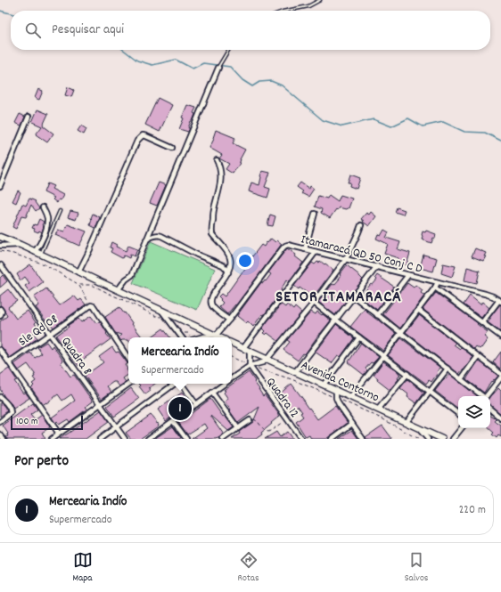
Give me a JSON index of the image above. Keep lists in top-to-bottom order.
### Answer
{
  "streets": {
    "street": [
      "Itamaracá QD 50 Conj C D",
      "Sle Qd 08",
      "Quadra 8",
      "Avenida Contorno",
      "Quadra 12"
    ]
  },
  "crossings": [
    ["Sle Qd 08", "Quadra 8"]
  ],
  "districts": ["SETOR ITAMARACÁ"],
  "scale_bar": "100 m",
  "page": {
    "search": "Pesquisar aqui",
    "popup": ["Mercearia Indío", "Supermercado"],
    "pins": "1",
    "scale": "100 m",
    "heading": "Por perto",
    "list": [
      {
        "mark": "1",
        "name": "Mercearia Indío",
        "note": "Supermercado",
        "value": "220 m"
      }
    ],
    "nav": ["Mapa", "Rotas", "Salvos"]
  }
}
